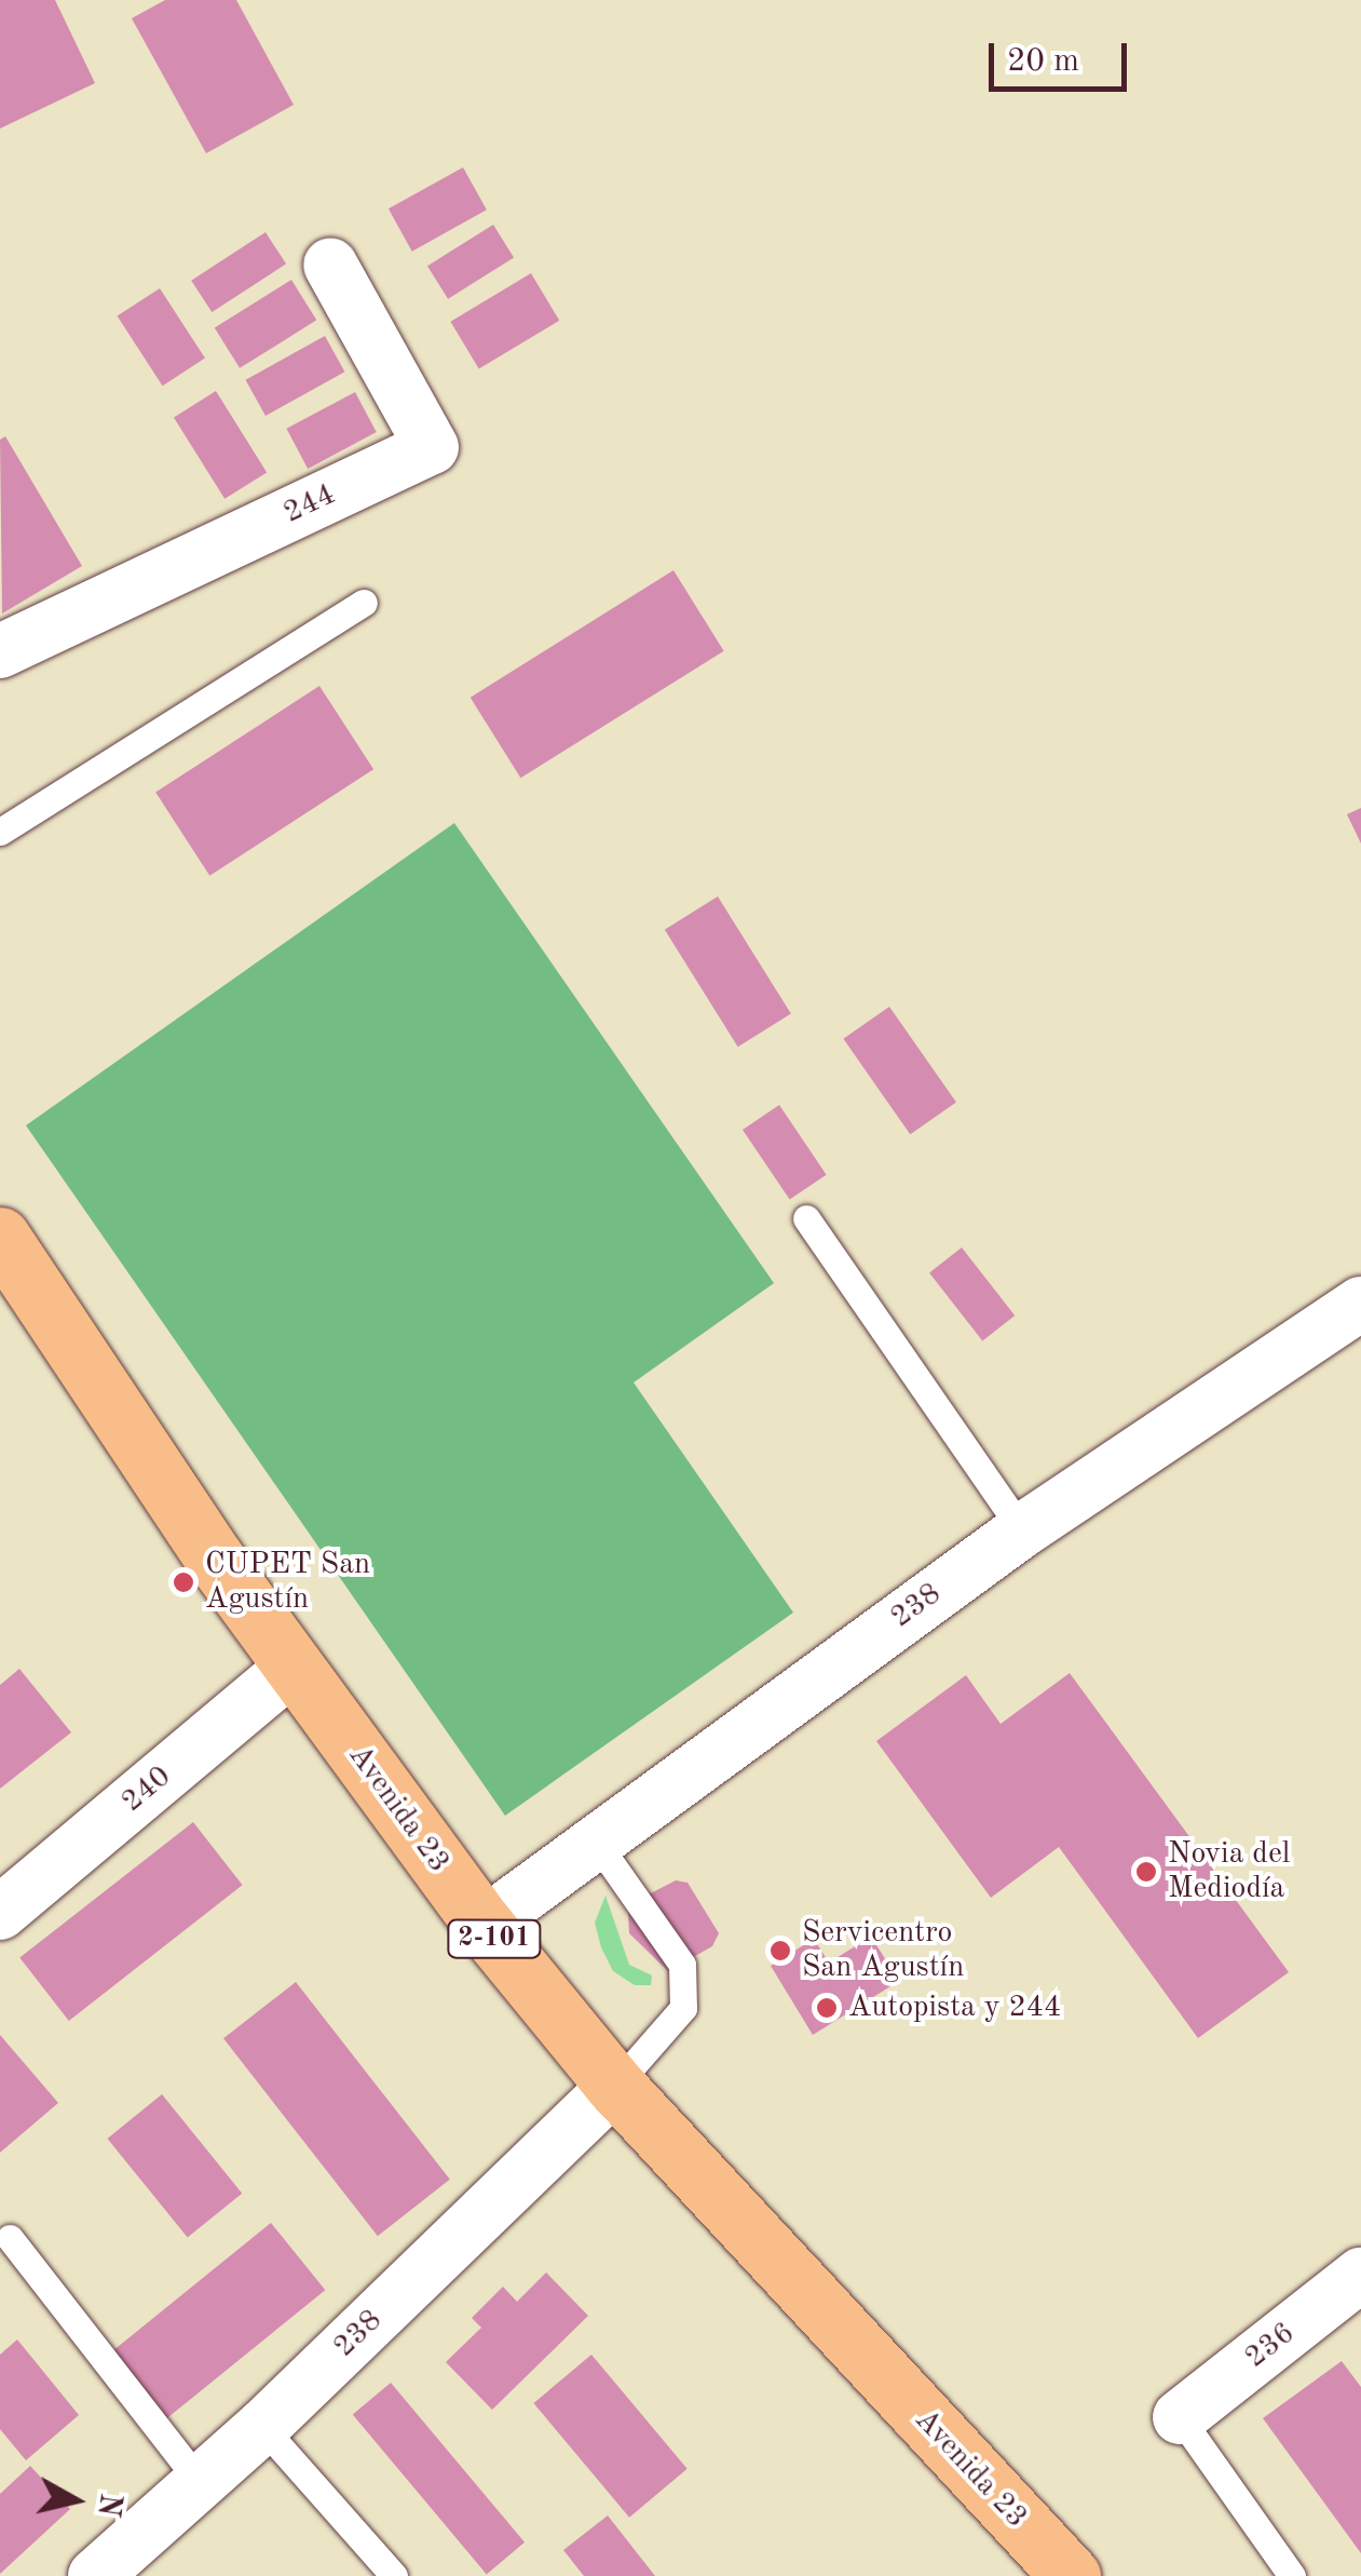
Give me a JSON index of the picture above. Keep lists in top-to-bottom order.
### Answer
{
  "streets": {
    "main road": ["Avenida 23", "2-101"],
    "street": [
      "244",
      "238",
      "240",
      "236"
    ]
  },
  "crossings": [
    ["238", "Avenida 23"],
    ["240", "Avenida 23"]
  ],
  "places": [
    "CUPET San Agustín",
    "Novia del Mediodía",
    "Servicentro San Agustín",
    "Autopista y 244"
  ],
  "scale_bar": "20 m",
  "north": "right"
}
